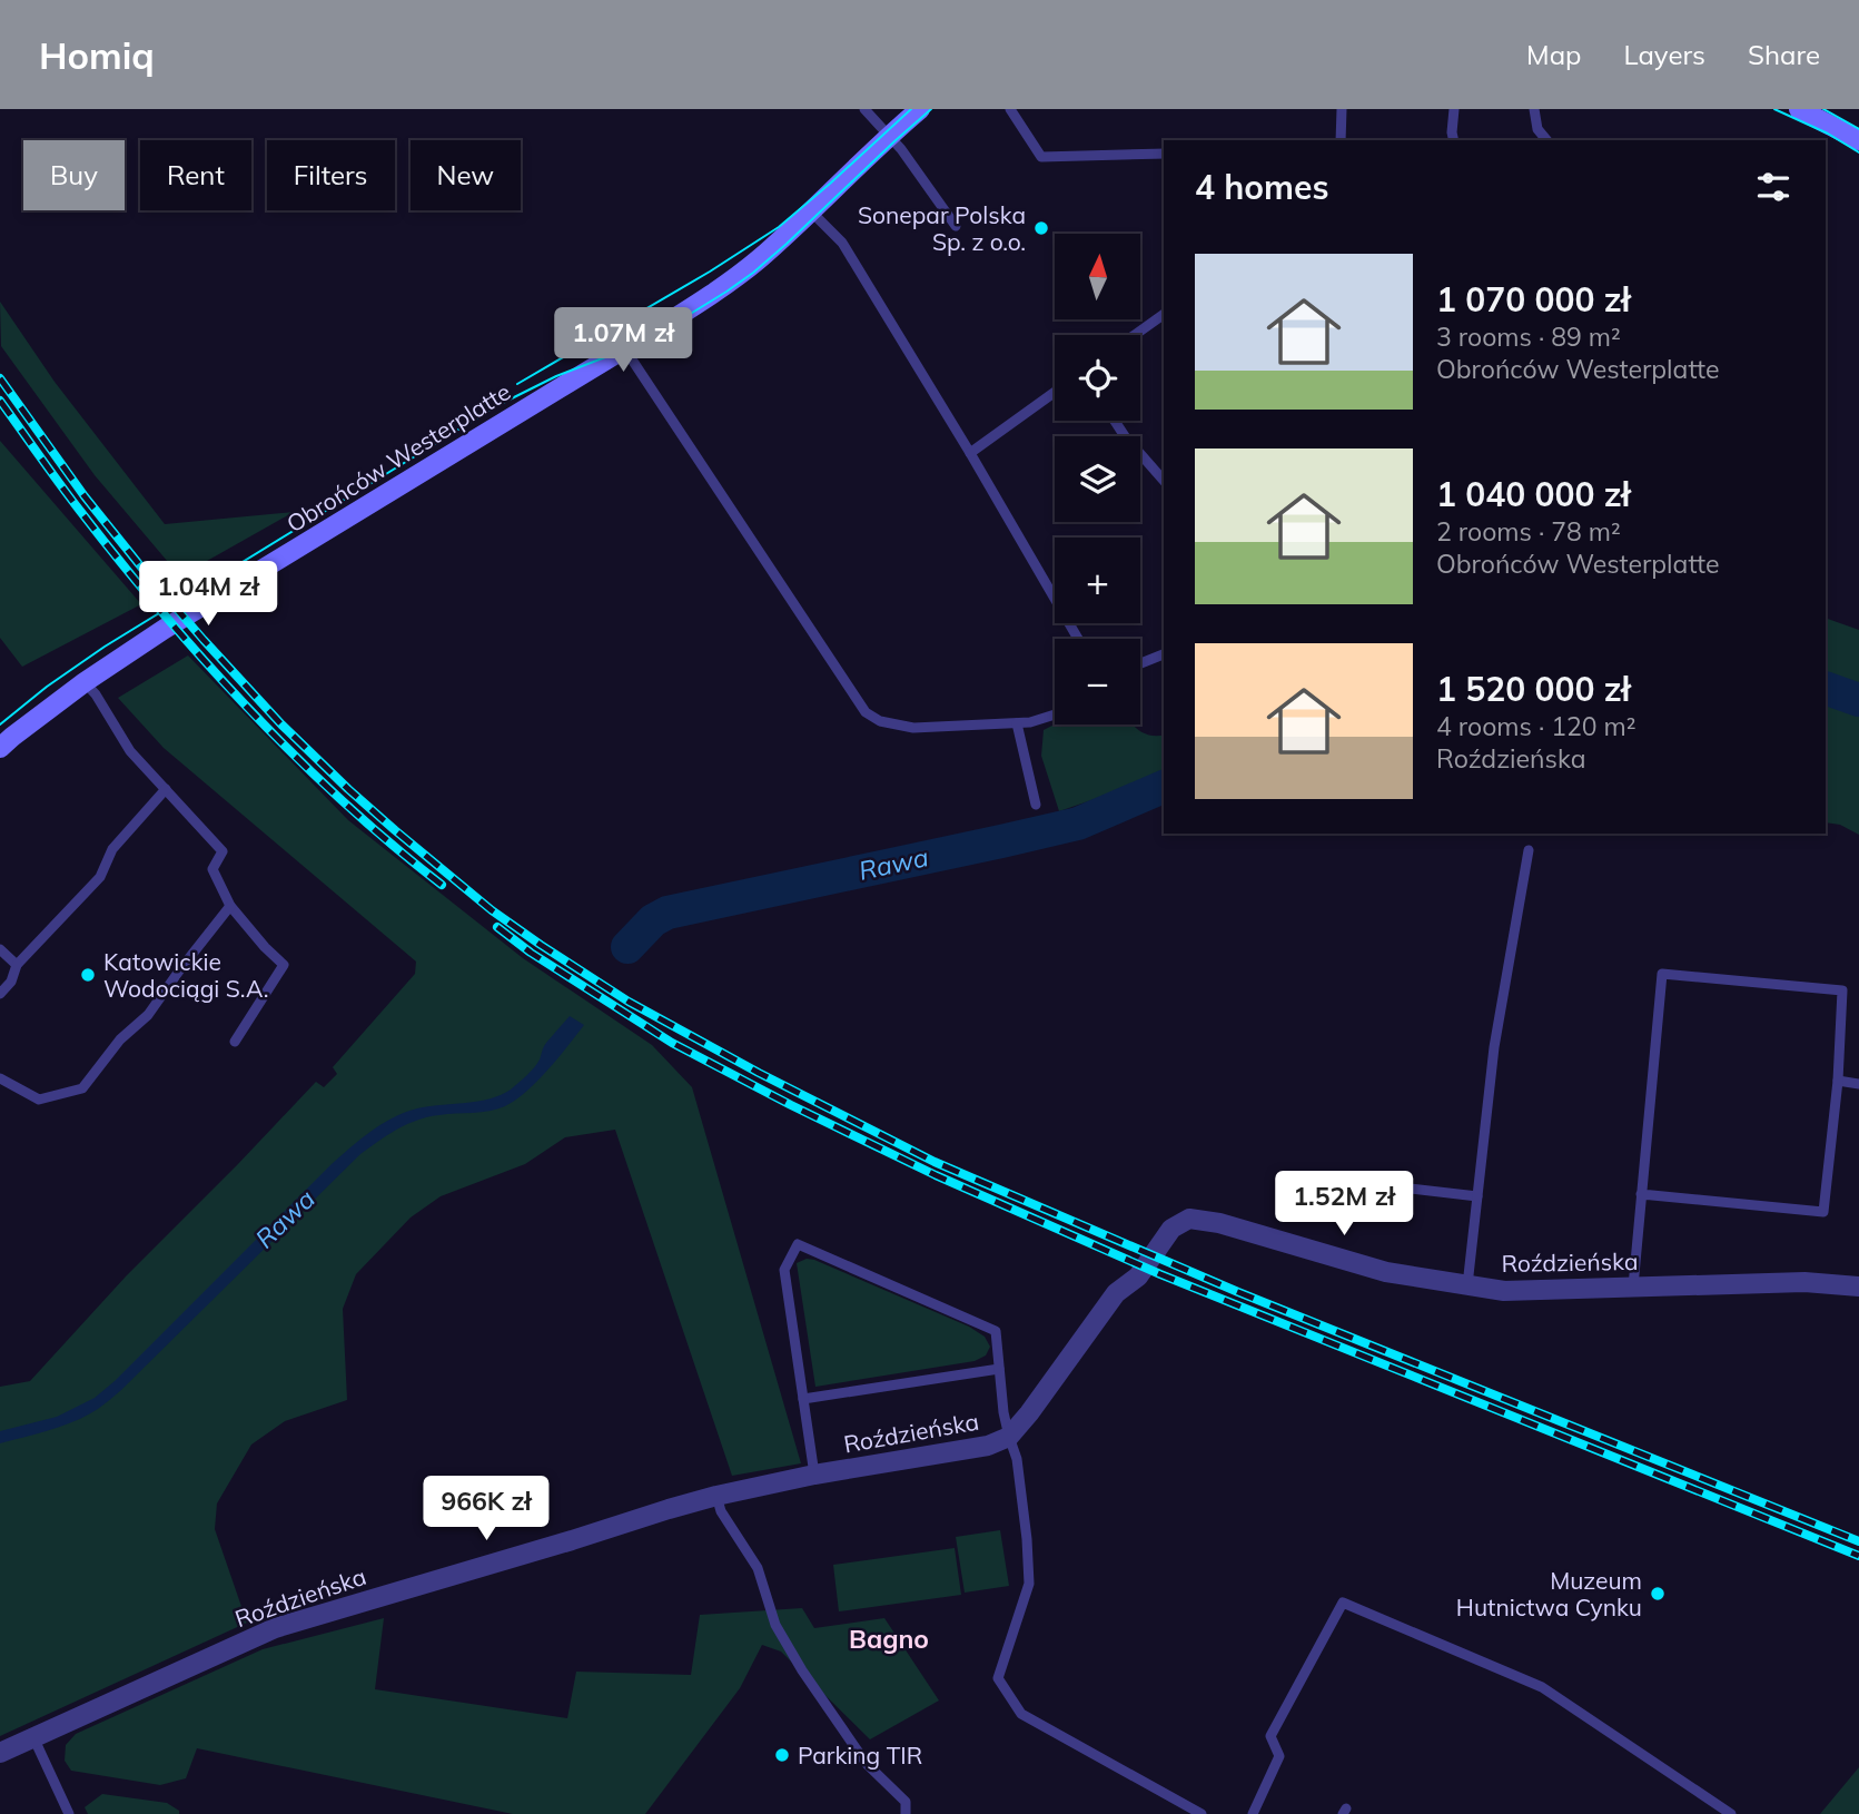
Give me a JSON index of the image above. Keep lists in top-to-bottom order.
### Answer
{
  "streets": {
    "street": ["Obrońców Westerplatte", "Roździeńska"]
  },
  "districts": ["Bagno"],
  "water": ["Rawa"],
  "places": [
    "Sonepar Polska Sp. z o.o.",
    "Katowickie Wodociągi S.A.",
    "Muzeum Hutnictwa Cynku",
    "Parking TIR"
  ],
  "north": "top",
  "page": {
    "header": "Homiq",
    "nav": ["Map", "Layers", "Share"],
    "chip": [
      "Buy",
      "Rent",
      "Filters",
      "New"
    ],
    "heading": "4 homes",
    "map_buttons": ["+", "−"],
    "list": [
      {
        "name": "1 070 000 zł",
        "note": "3 rooms · 89 m² · Obrońców Westerplatte"
      },
      {
        "name": "1 040 000 zł",
        "note": "2 rooms · 78 m² · Obrońców Westerplatte"
      },
      {
        "name": "1 520 000 zł",
        "note": "4 rooms · 120 m² · Roździeńska"
      }
    ],
    "price": [
      "1.07M zł",
      "1.04M zł",
      "1.52M zł",
      "966K zł"
    ]
  }
}
